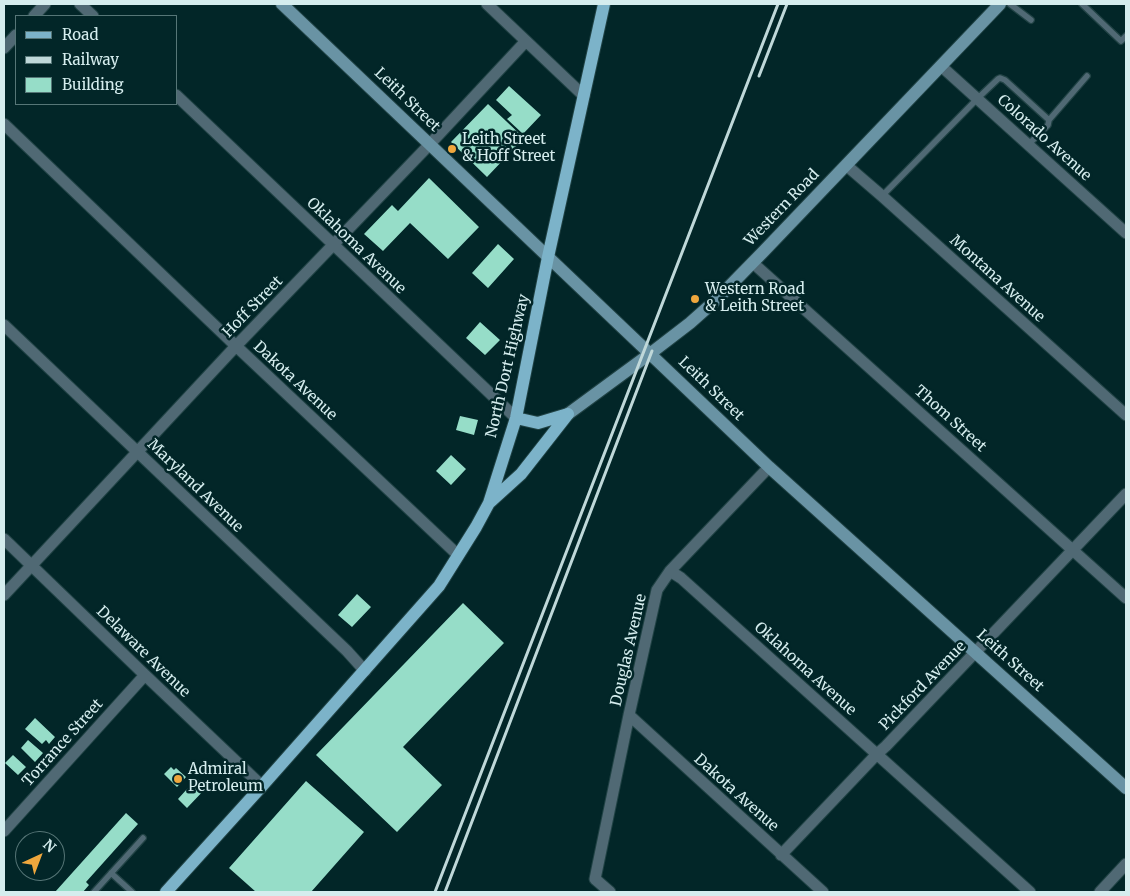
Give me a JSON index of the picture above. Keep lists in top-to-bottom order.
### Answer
{
  "streets": {
    "main road": ["North Dort Highway"],
    "street": [
      "Leith Street",
      "Colorado Avenue",
      "Western Road",
      "Oklahoma Avenue",
      "Montana Avenue",
      "Hoff Street",
      "Dakota Avenue",
      "Thom Street",
      "Maryland Avenue",
      "Douglas Avenue",
      "Delaware Avenue",
      "Pickford Avenue",
      "Torrance Street"
    ]
  },
  "crossings": [
    ["Leith Street", "Western Road"],
    ["Leith Street", "Hoff Street"],
    ["Leith Street", "North Dort Highway"],
    ["Leith Street", "Douglas Avenue"],
    ["Leith Street", "Pickford Avenue"],
    ["Colorado Avenue", "Western Road"],
    ["Western Road", "Montana Avenue"],
    ["Western Road", "Thom Street"],
    ["Oklahoma Avenue", "Hoff Street"],
    ["Oklahoma Avenue", "North Dort Highway"],
    ["Oklahoma Avenue", "Douglas Avenue"],
    ["Oklahoma Avenue", "Pickford Avenue"],
    ["Hoff Street", "Dakota Avenue"],
    ["Hoff Street", "Maryland Avenue"],
    ["Hoff Street", "Delaware Avenue"],
    ["North Dort Highway", "Dakota Avenue"],
    ["North Dort Highway", "Maryland Avenue"],
    ["North Dort Highway", "Delaware Avenue"],
    ["Dakota Avenue", "Douglas Avenue"],
    ["Dakota Avenue", "Pickford Avenue"],
    ["Thom Street", "Pickford Avenue"],
    ["Delaware Avenue", "Torrance Street"]
  ],
  "places": ["Leith Street & Hoff Street", "Western Road & Leith Street", "Admiral Petroleum"],
  "legend": ["Road", "Railway", "Building"],
  "north": "top right"
}
